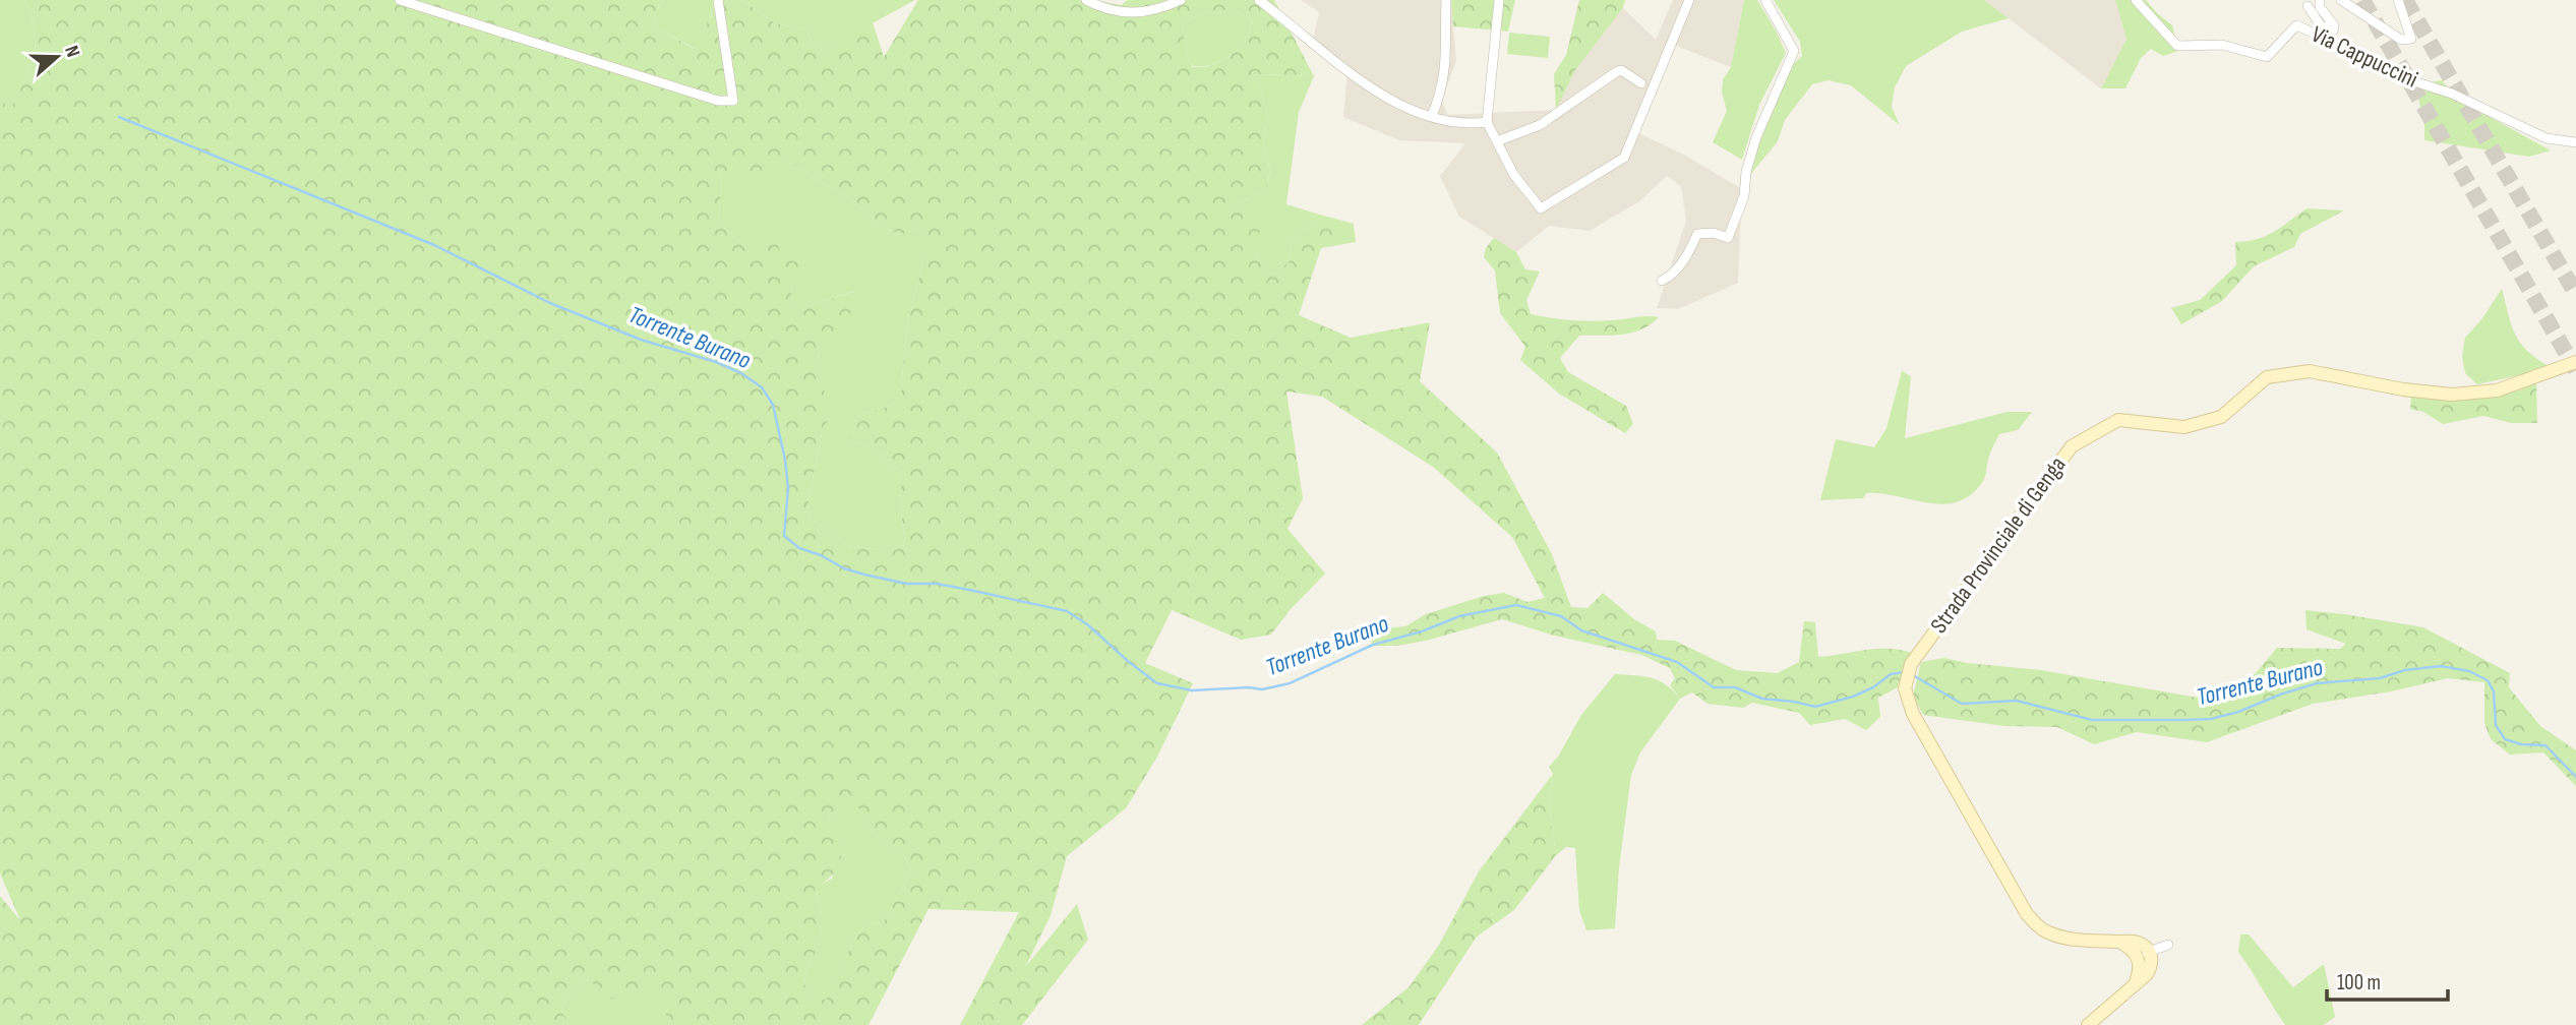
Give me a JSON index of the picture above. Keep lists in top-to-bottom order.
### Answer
{
  "streets": {
    "main road": ["Strada Provinciale di Genga"],
    "street": ["Via Cappuccini"]
  },
  "water": ["Torrente Burano"],
  "scale_bar": "100 m",
  "north": "right"
}
